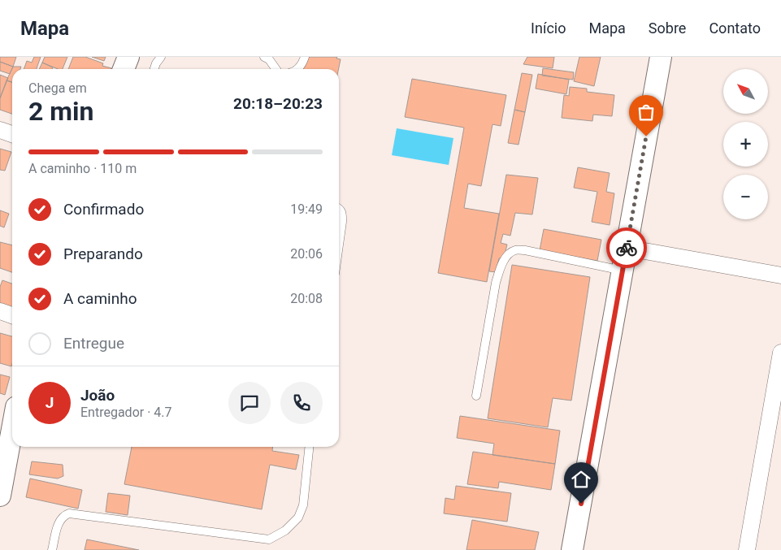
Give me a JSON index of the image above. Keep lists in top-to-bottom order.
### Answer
{
  "north": "top left",
  "page": {
    "header": "Mapa",
    "nav": [
      "Início",
      "Mapa",
      "Sobre",
      "Contato"
    ],
    "map_buttons": ["+", "−"],
    "heading": ["2 min", "Chega em", "20:18–20:23"],
    "panel": ["João", "Entregador · 4.7"],
    "bar": "A caminho · 110 m",
    "list": [
      ["Confirmado", "19:49"],
      ["Preparando", "20:06"],
      ["A caminho", "20:08"],
      "Entregue"
    ],
    "round": "J"
  }
}
